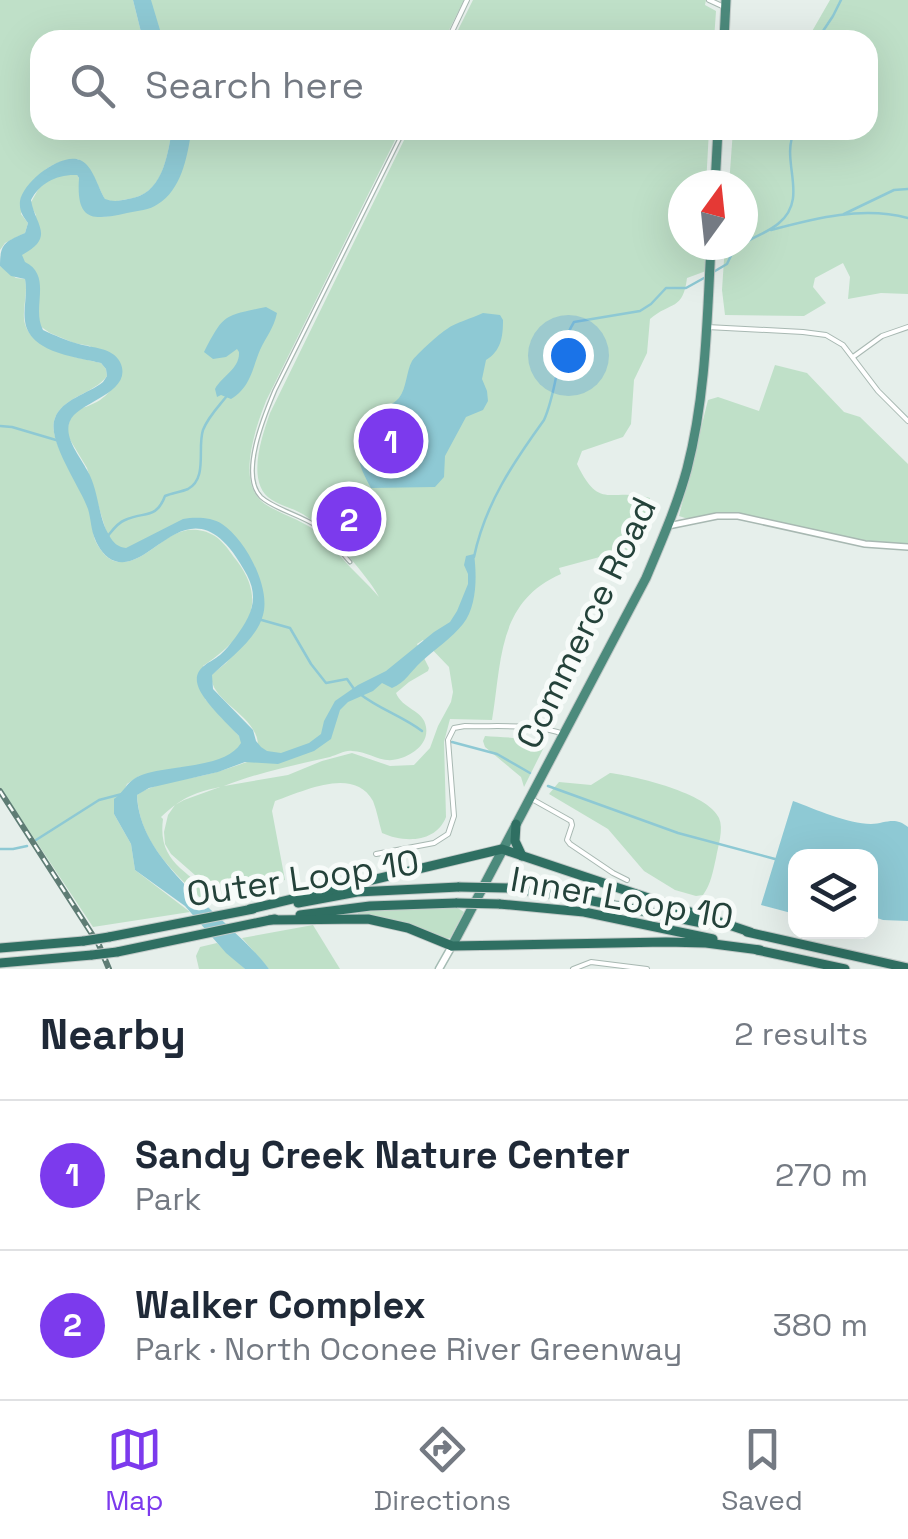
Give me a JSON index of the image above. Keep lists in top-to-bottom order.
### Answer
{
  "streets": {
    "highway": ["Commerce Road", "Outer Loop 10", "Inner Loop 10"]
  },
  "north": "top",
  "page": {
    "search": "Search here",
    "pins": ["1", "2"],
    "heading": ["Nearby", "2 results"],
    "list": [
      {
        "mark": "1",
        "name": "Sandy Creek Nature Center",
        "note": "Park",
        "value": "270 m"
      },
      {
        "mark": "2",
        "name": "Walker Complex",
        "note": "Park · North Oconee River Greenway",
        "value": "380 m"
      }
    ],
    "nav": ["Map", "Directions", "Saved"]
  }
}
